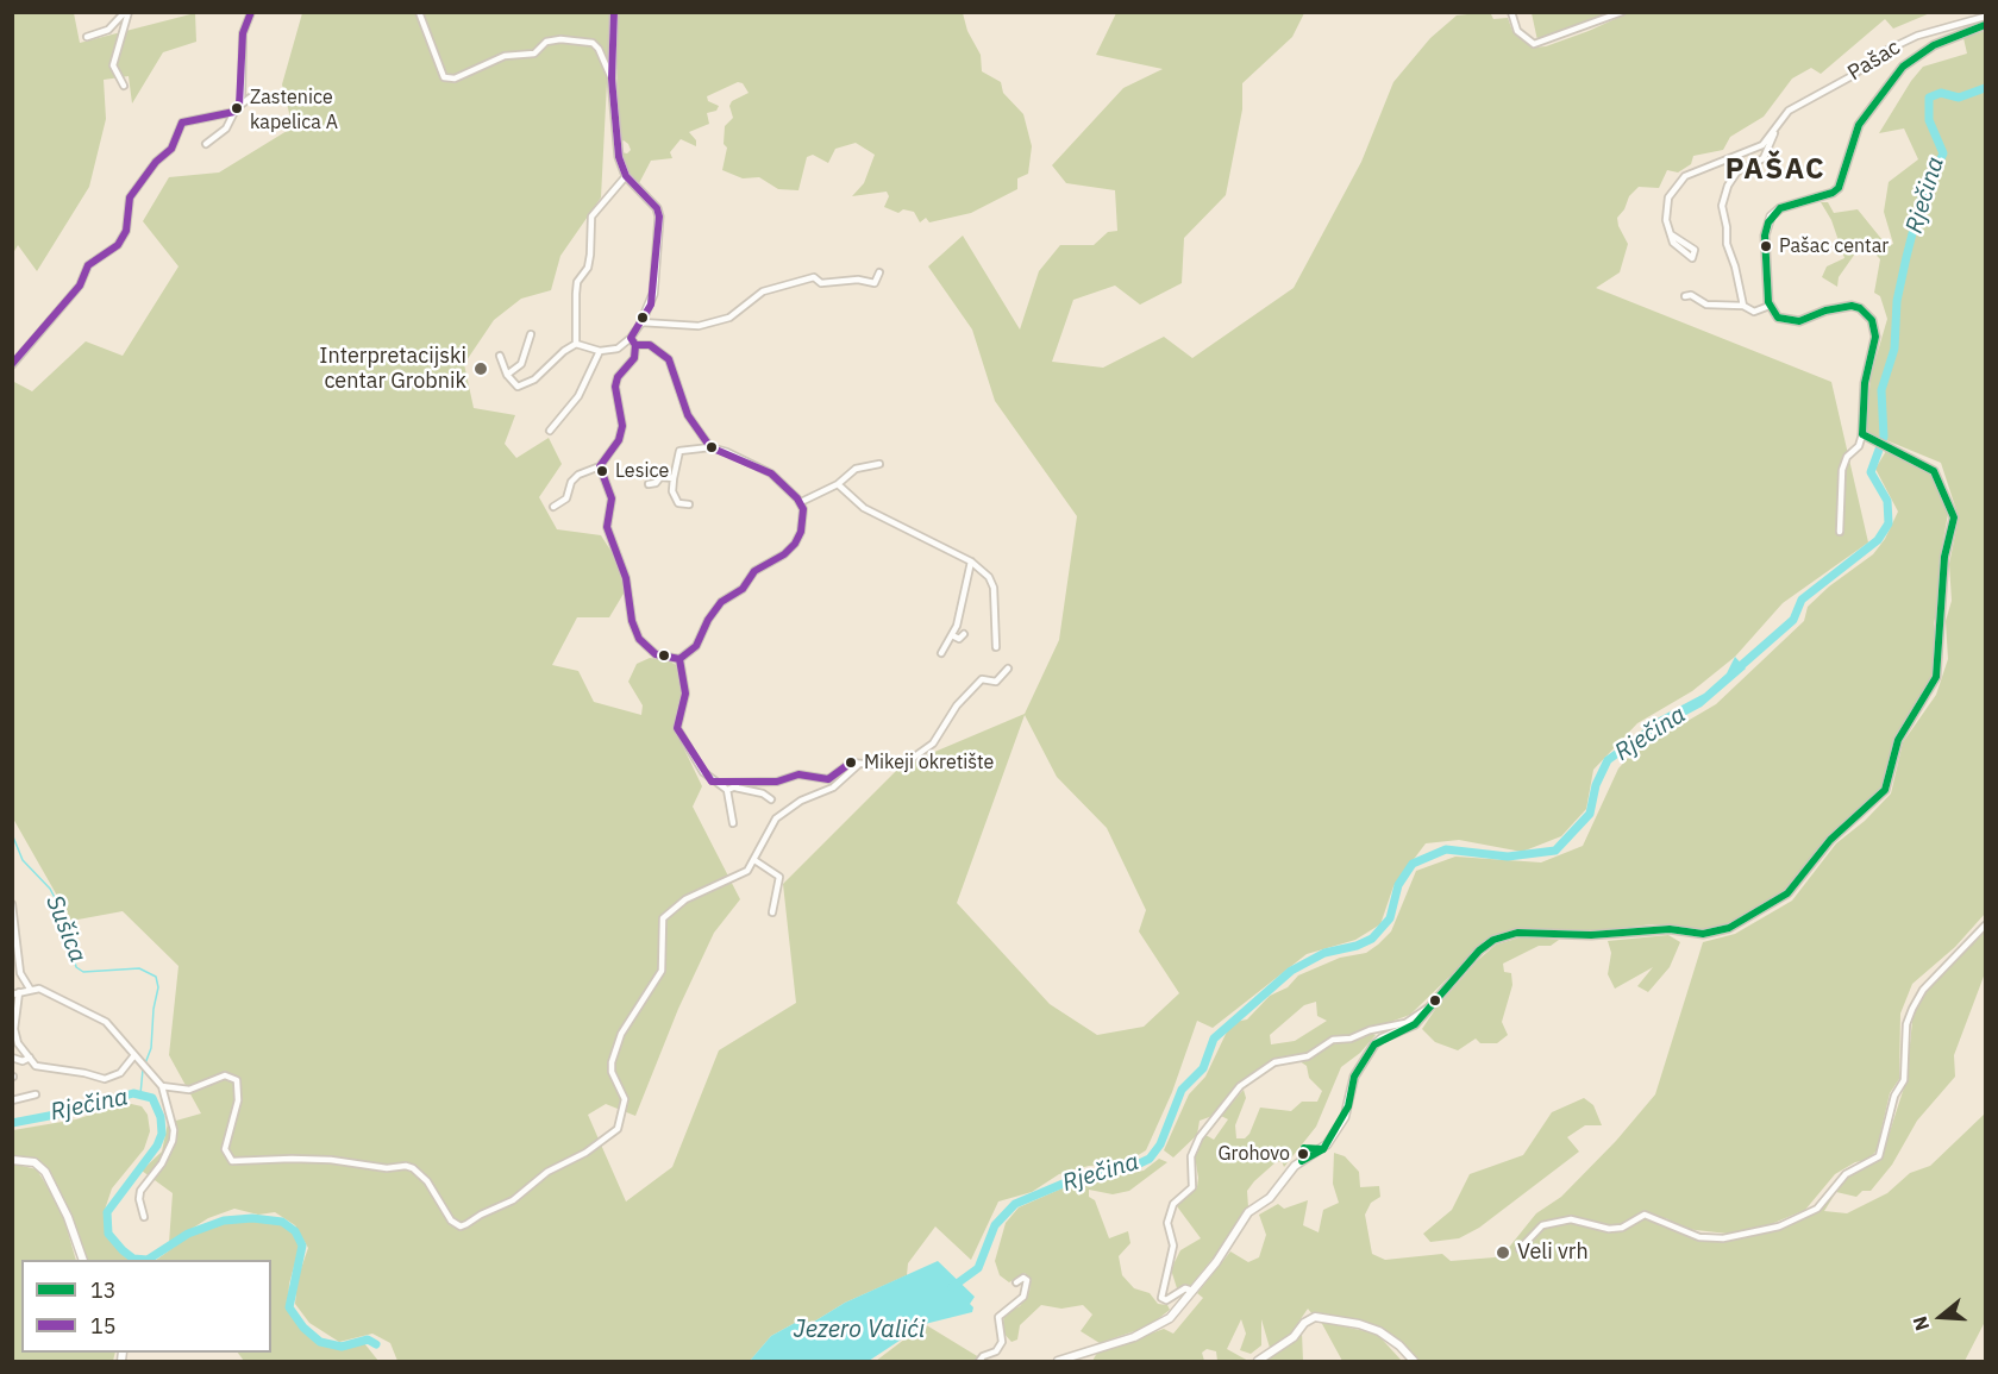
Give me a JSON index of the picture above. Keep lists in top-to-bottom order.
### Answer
{
  "streets": {
    "street": ["Pašac"]
  },
  "districts": ["PAŠAC"],
  "water": ["Rječina", "Sušica", "Jezero Valići"],
  "places": [
    "Zastenice kapelica A",
    "Pašac centar",
    "Interpretacijski centar Grobnik",
    "Lesice",
    "Mikeji okretište",
    "Grohovo",
    "Veli vrh"
  ],
  "lines": ["transit line 15", "transit line 13"],
  "legend": ["13", "15"],
  "north": "left"
}
